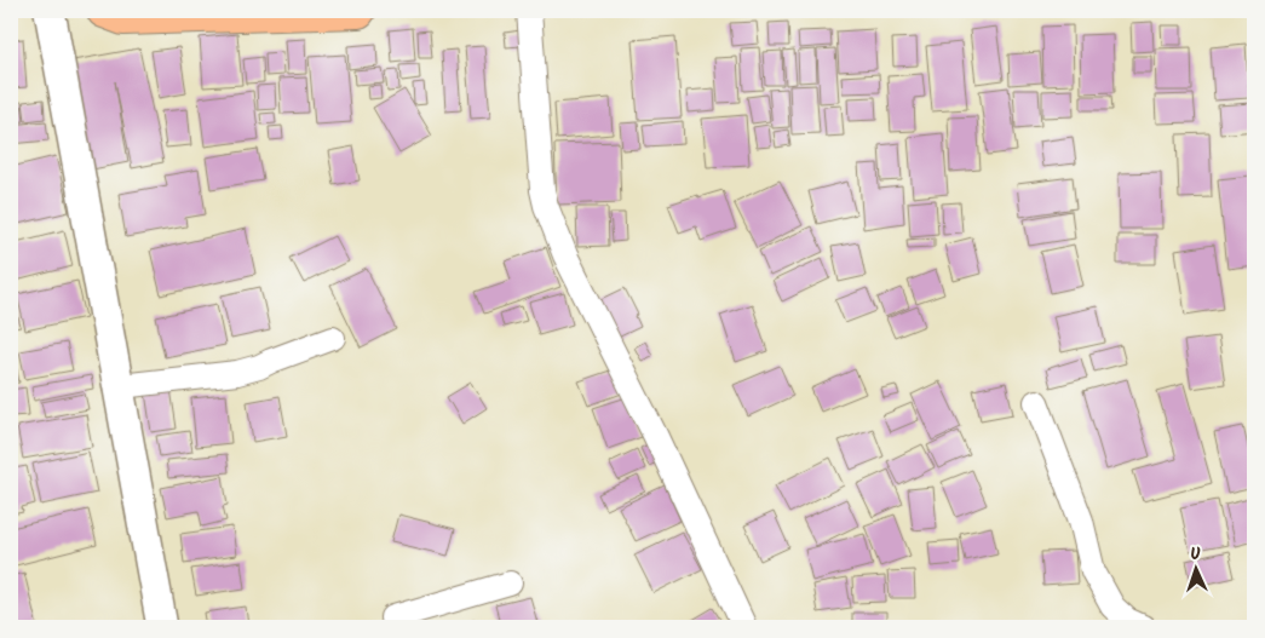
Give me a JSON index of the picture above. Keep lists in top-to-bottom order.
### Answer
{
  "north": "top"
}
